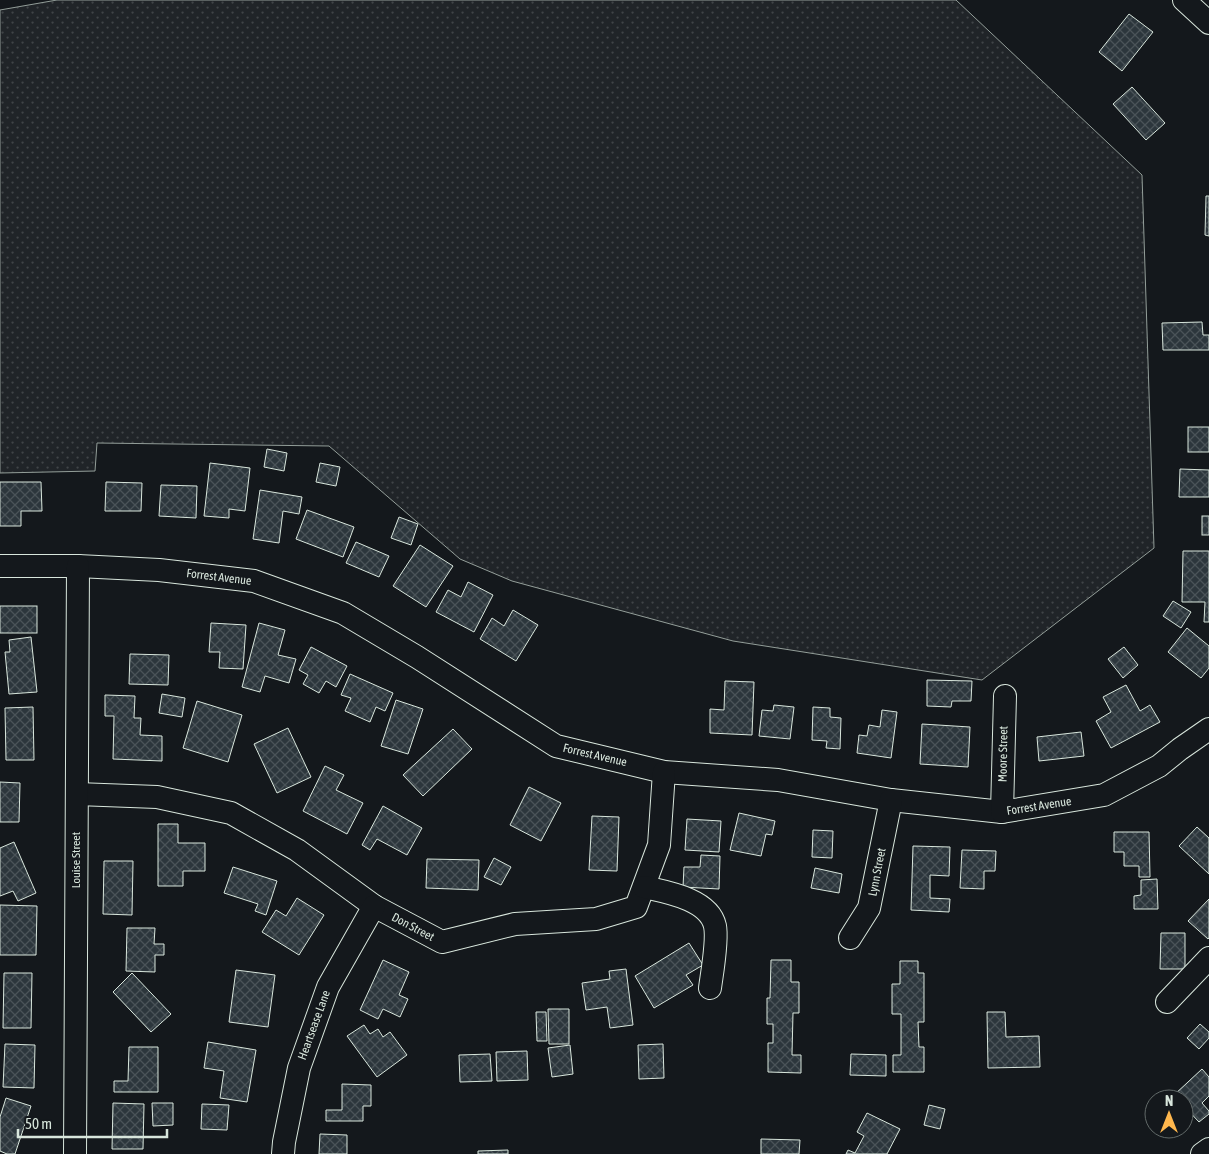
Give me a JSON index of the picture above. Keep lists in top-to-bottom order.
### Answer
{
  "streets": {
    "street": [
      "Forrest Avenue",
      "Moore Street",
      "Louise Street",
      "Lynn Street",
      "Don Street",
      "Heartsease Lane"
    ]
  },
  "crossings": [
    ["Forrest Avenue", "Moore Street"],
    ["Forrest Avenue", "Louise Street"],
    ["Forrest Avenue", "Lynn Street"],
    ["Forrest Avenue", "Don Street"],
    ["Louise Street", "Don Street"],
    ["Don Street", "Heartsease Lane"]
  ],
  "scale_bar": "50 m",
  "north": "top"
}
